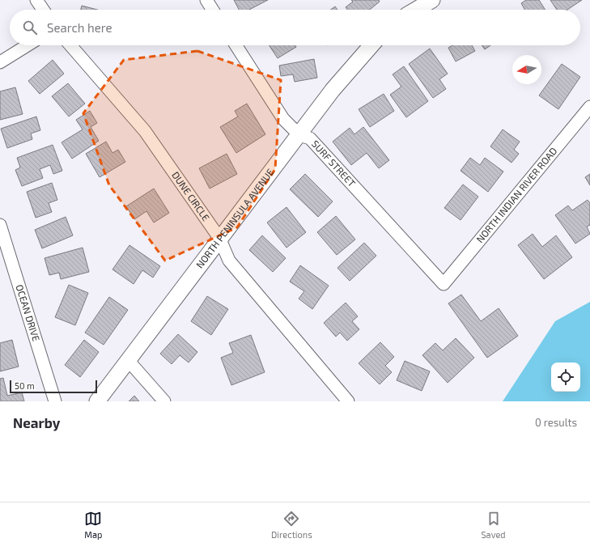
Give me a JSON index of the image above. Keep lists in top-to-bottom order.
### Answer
{
  "streets": {
    "street": [
      "SURF STREET",
      "NORTH INDIAN RIVER ROAD",
      "DUNE CIRCLE",
      "NORTH PENINSULA AVENUE",
      "OCEAN DRIVE"
    ]
  },
  "crossings": [
    ["SURF STREET", "NORTH INDIAN RIVER ROAD"],
    ["SURF STREET", "NORTH PENINSULA AVENUE"],
    ["DUNE CIRCLE", "NORTH PENINSULA AVENUE"]
  ],
  "scale_bar": "50 m",
  "north": "left",
  "page": {
    "search": "Search here",
    "scale": "50 m",
    "heading": ["Nearby", "0 results"],
    "nav": ["Map", "Directions", "Saved"]
  }
}
